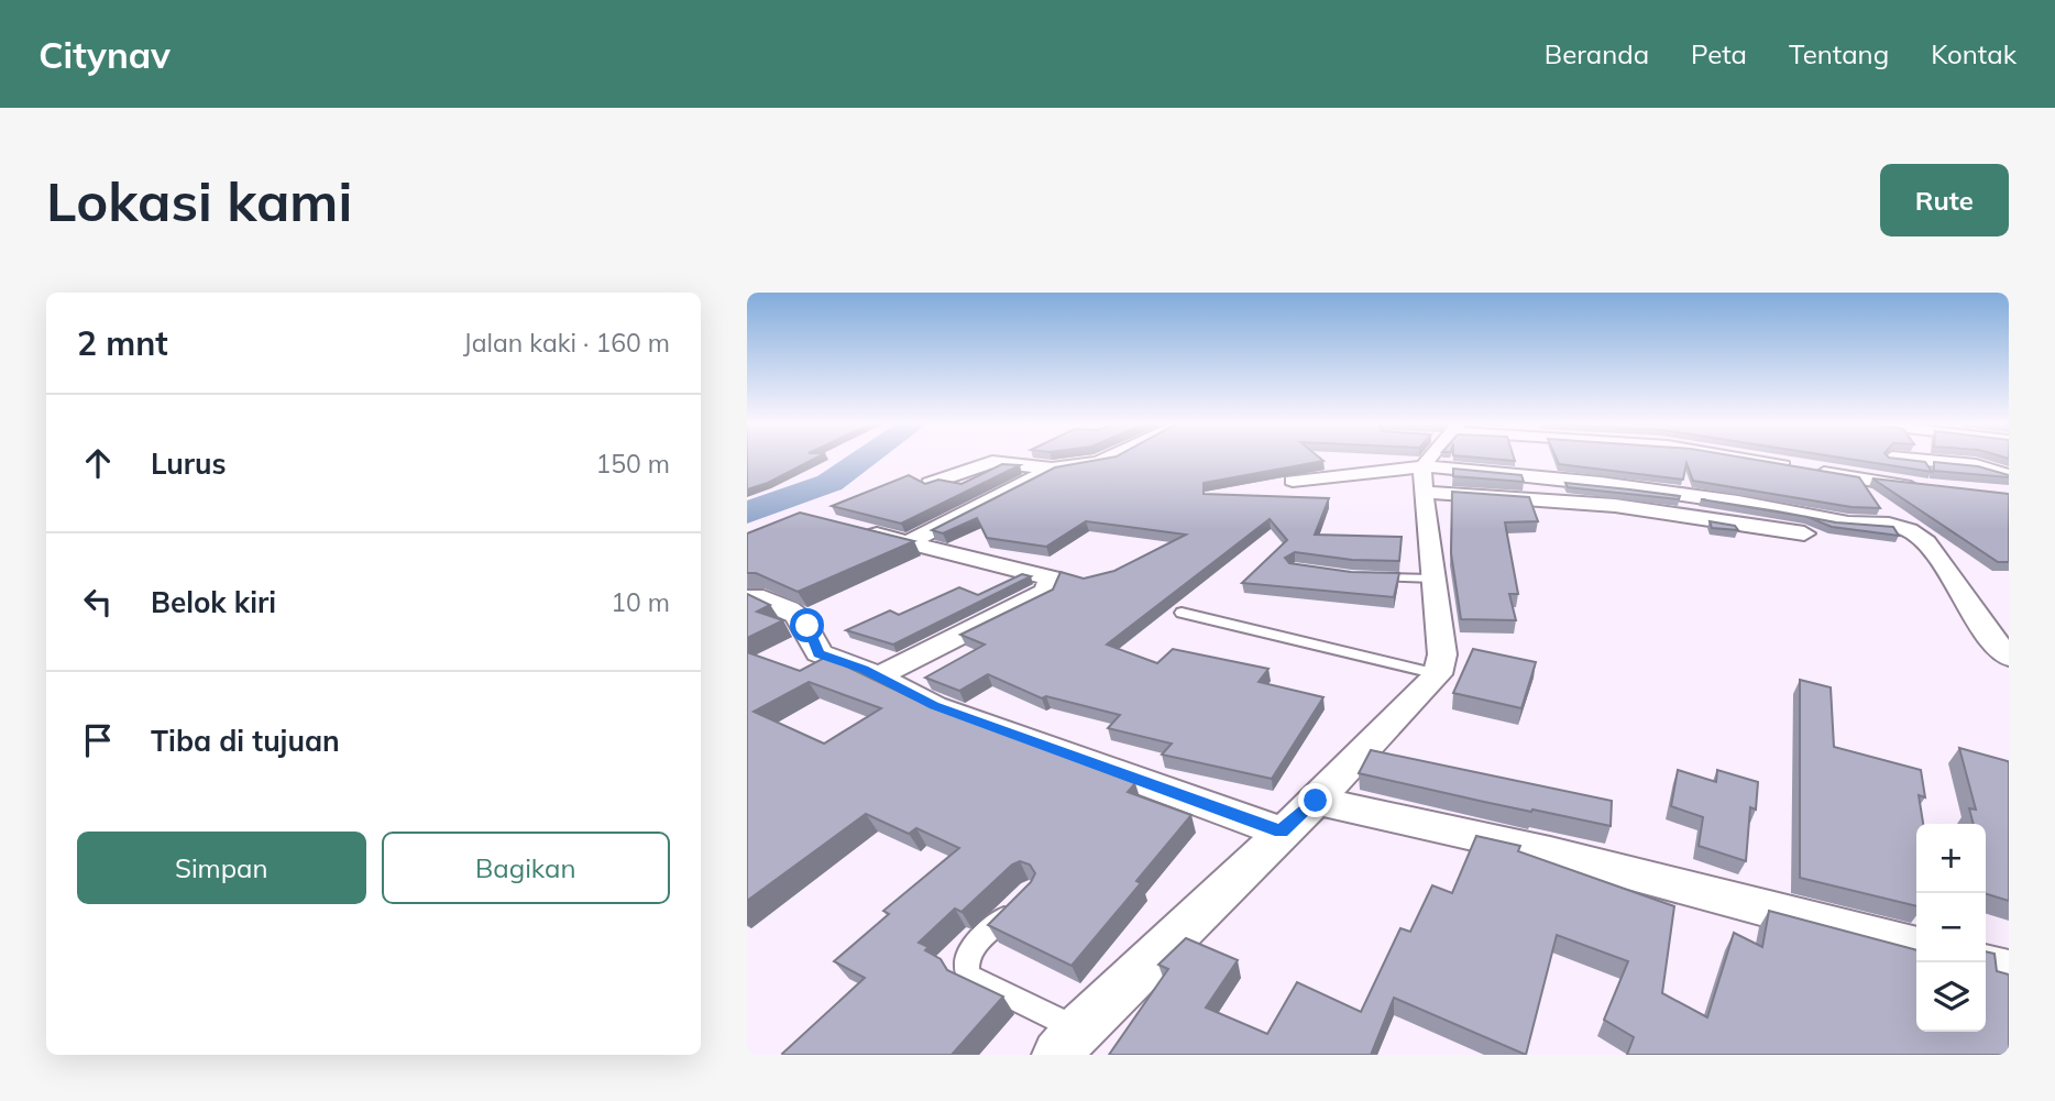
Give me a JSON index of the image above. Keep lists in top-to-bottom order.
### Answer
{
  "page": {
    "header": "Citynav",
    "nav": [
      "Beranda",
      "Peta",
      "Tentang",
      "Kontak"
    ],
    "buttons": [
      "Rute",
      ["Simpan", "Bagikan"]
    ],
    "title": "Lokasi kami",
    "heading": ["2 mnt", "Jalan kaki · 160 m"],
    "list": [
      ["Lurus", "150 m"],
      ["Belok kiri", "10 m"],
      "Tiba di tujuan"
    ],
    "map_buttons": ["+", "−"]
  }
}
